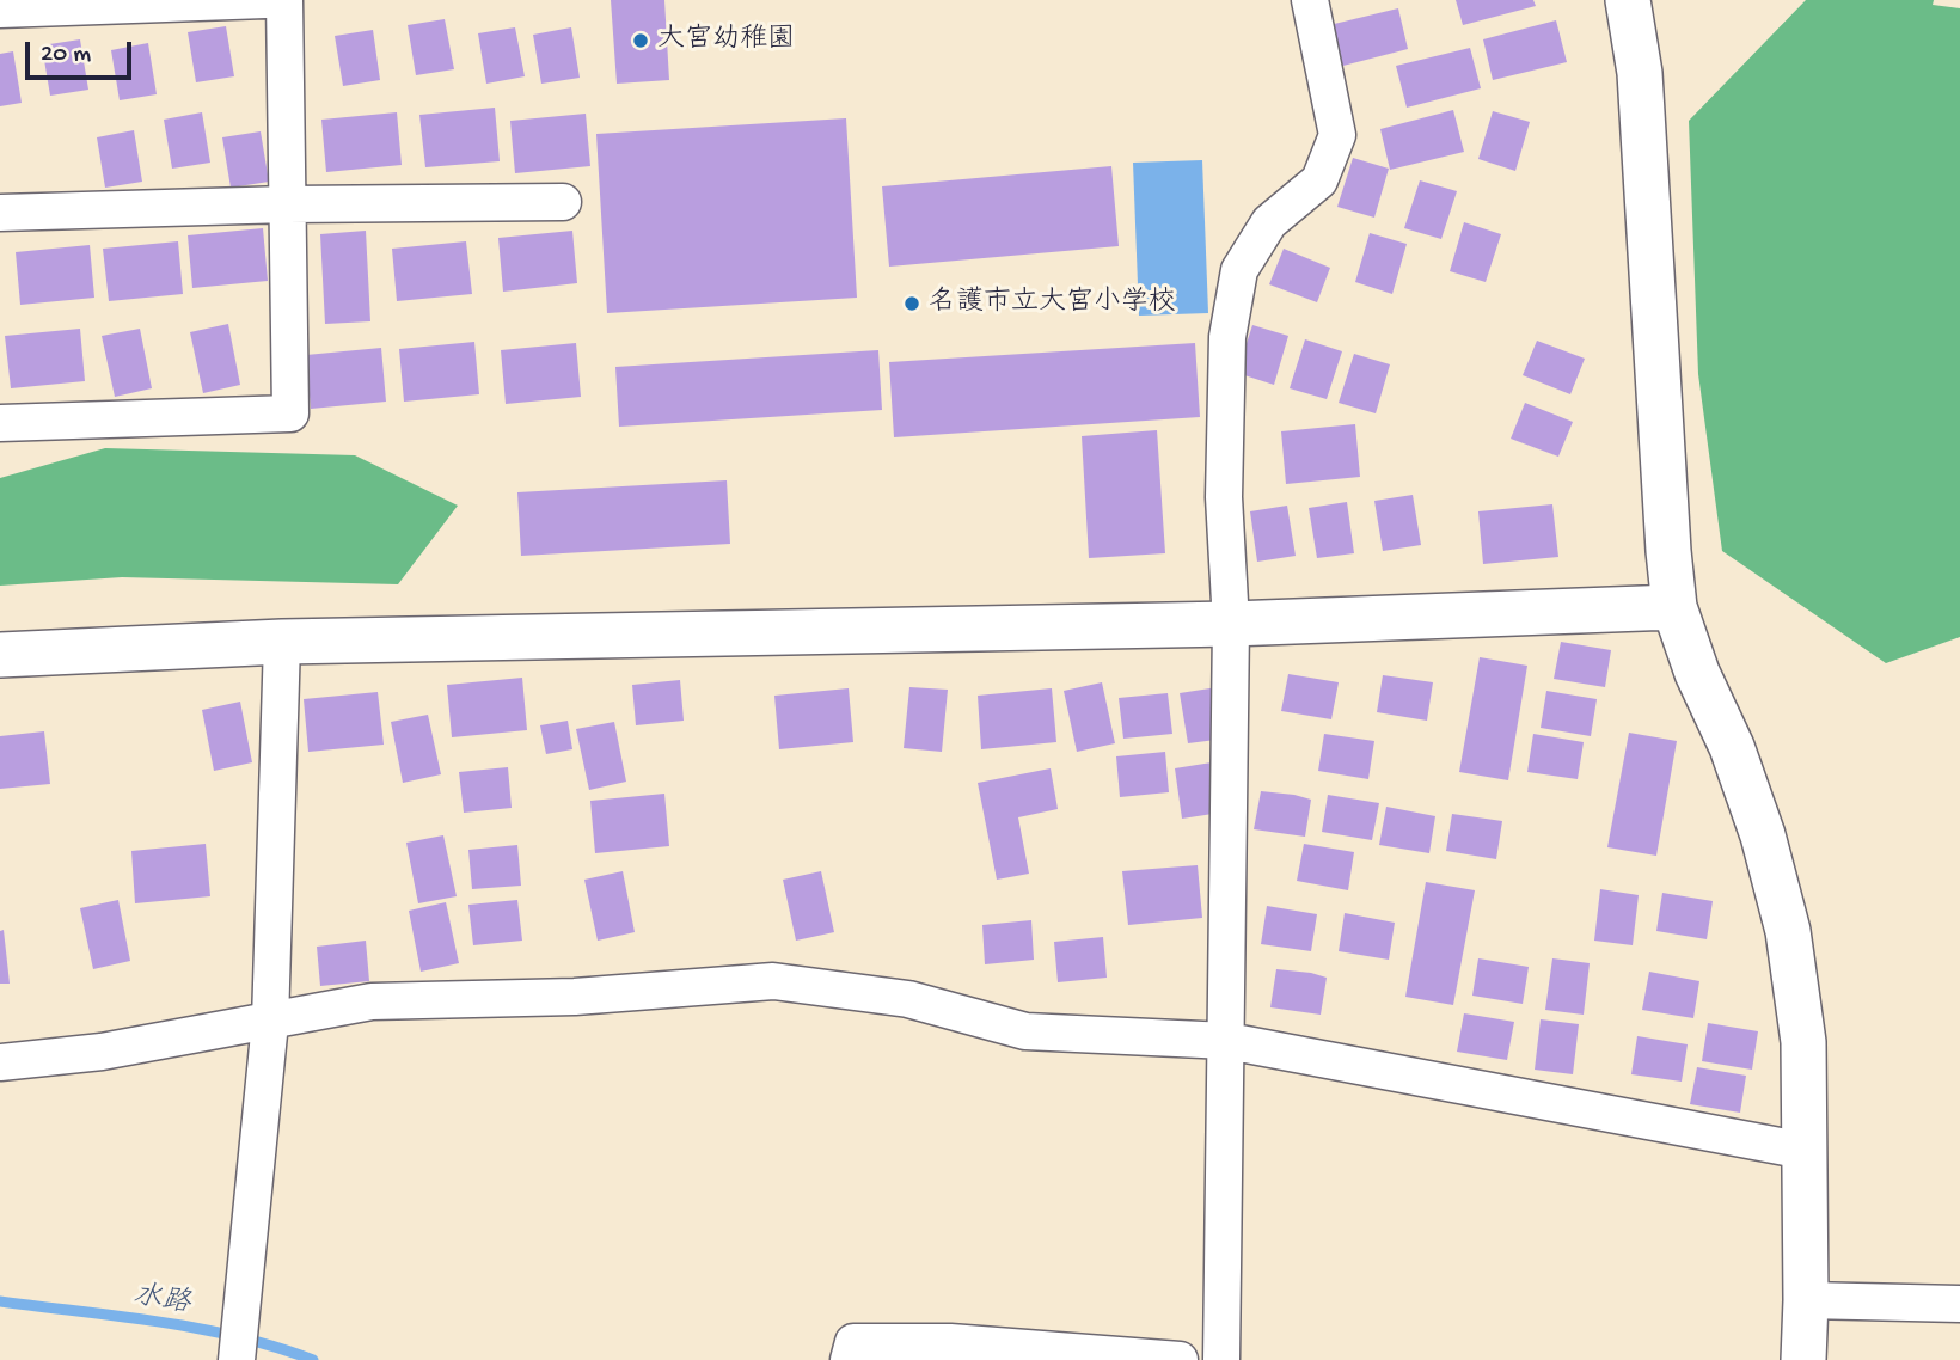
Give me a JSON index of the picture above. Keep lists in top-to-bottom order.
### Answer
{
  "water": ["水路"],
  "places": ["大宮幼稚園", "名護市立大宮小学校"],
  "scale_bar": "20 m"
}
